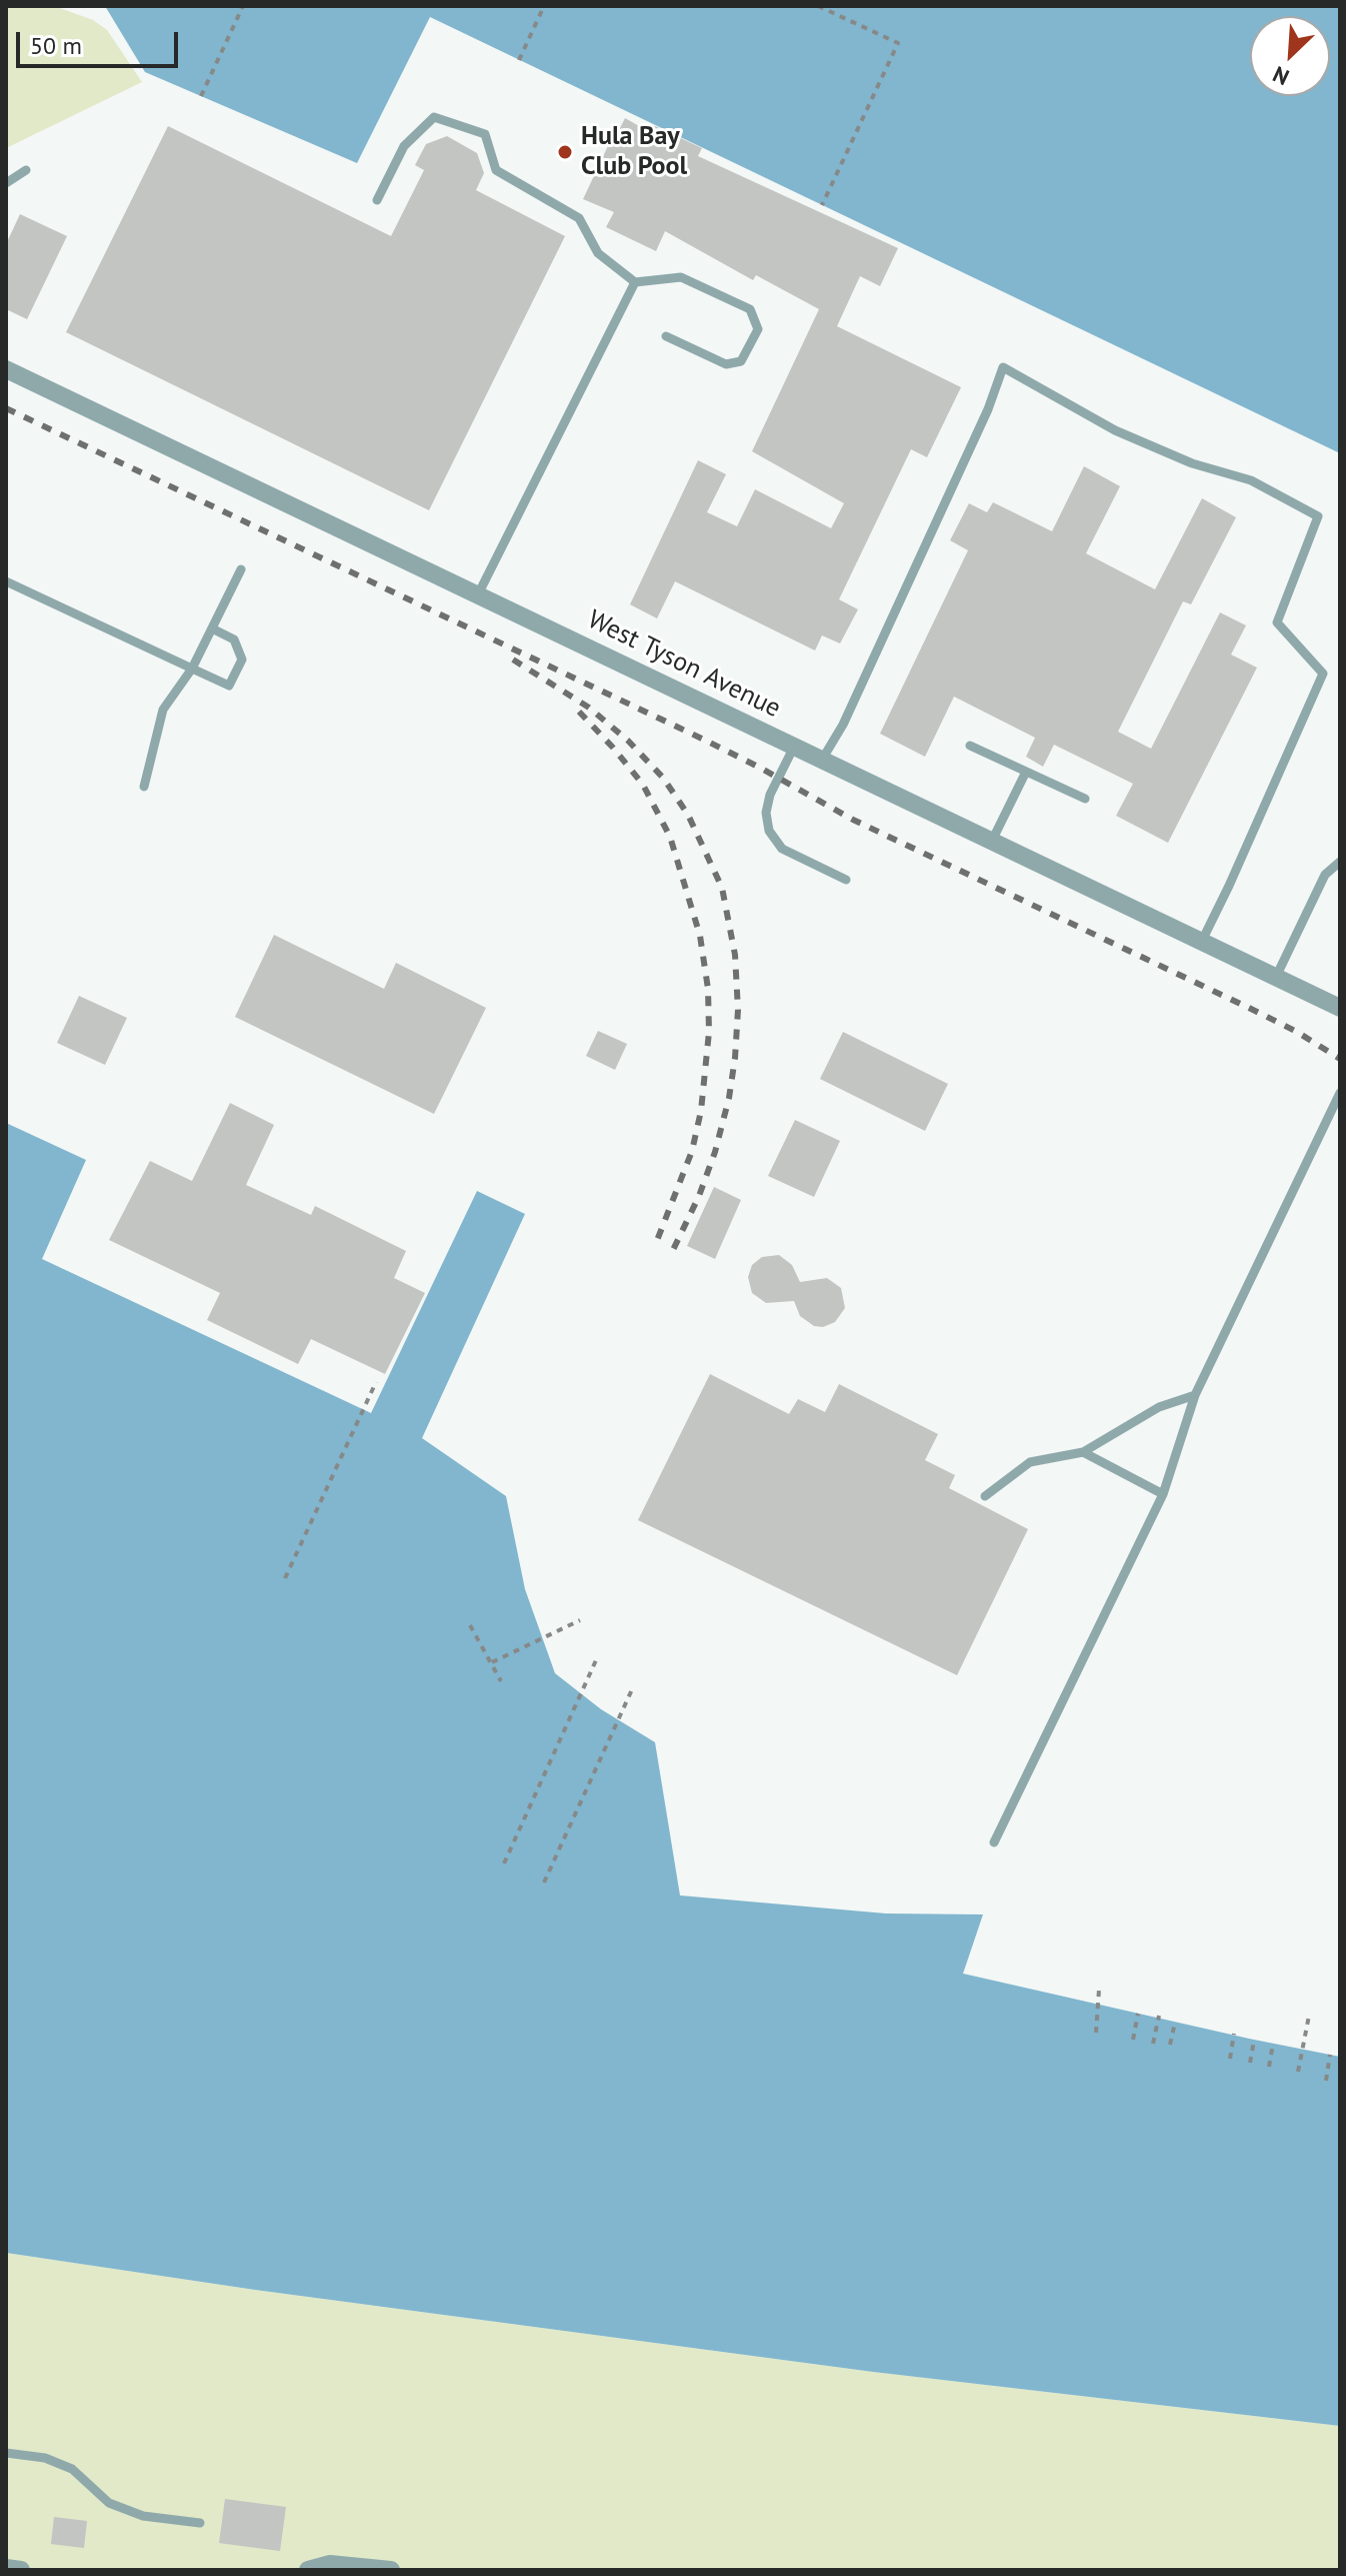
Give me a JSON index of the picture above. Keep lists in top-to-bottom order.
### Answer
{
  "streets": {
    "street": ["West Tyson Avenue"]
  },
  "places": ["Hula Bay Club Pool"],
  "scale_bar": "50 m",
  "north": "bottom left"
}
